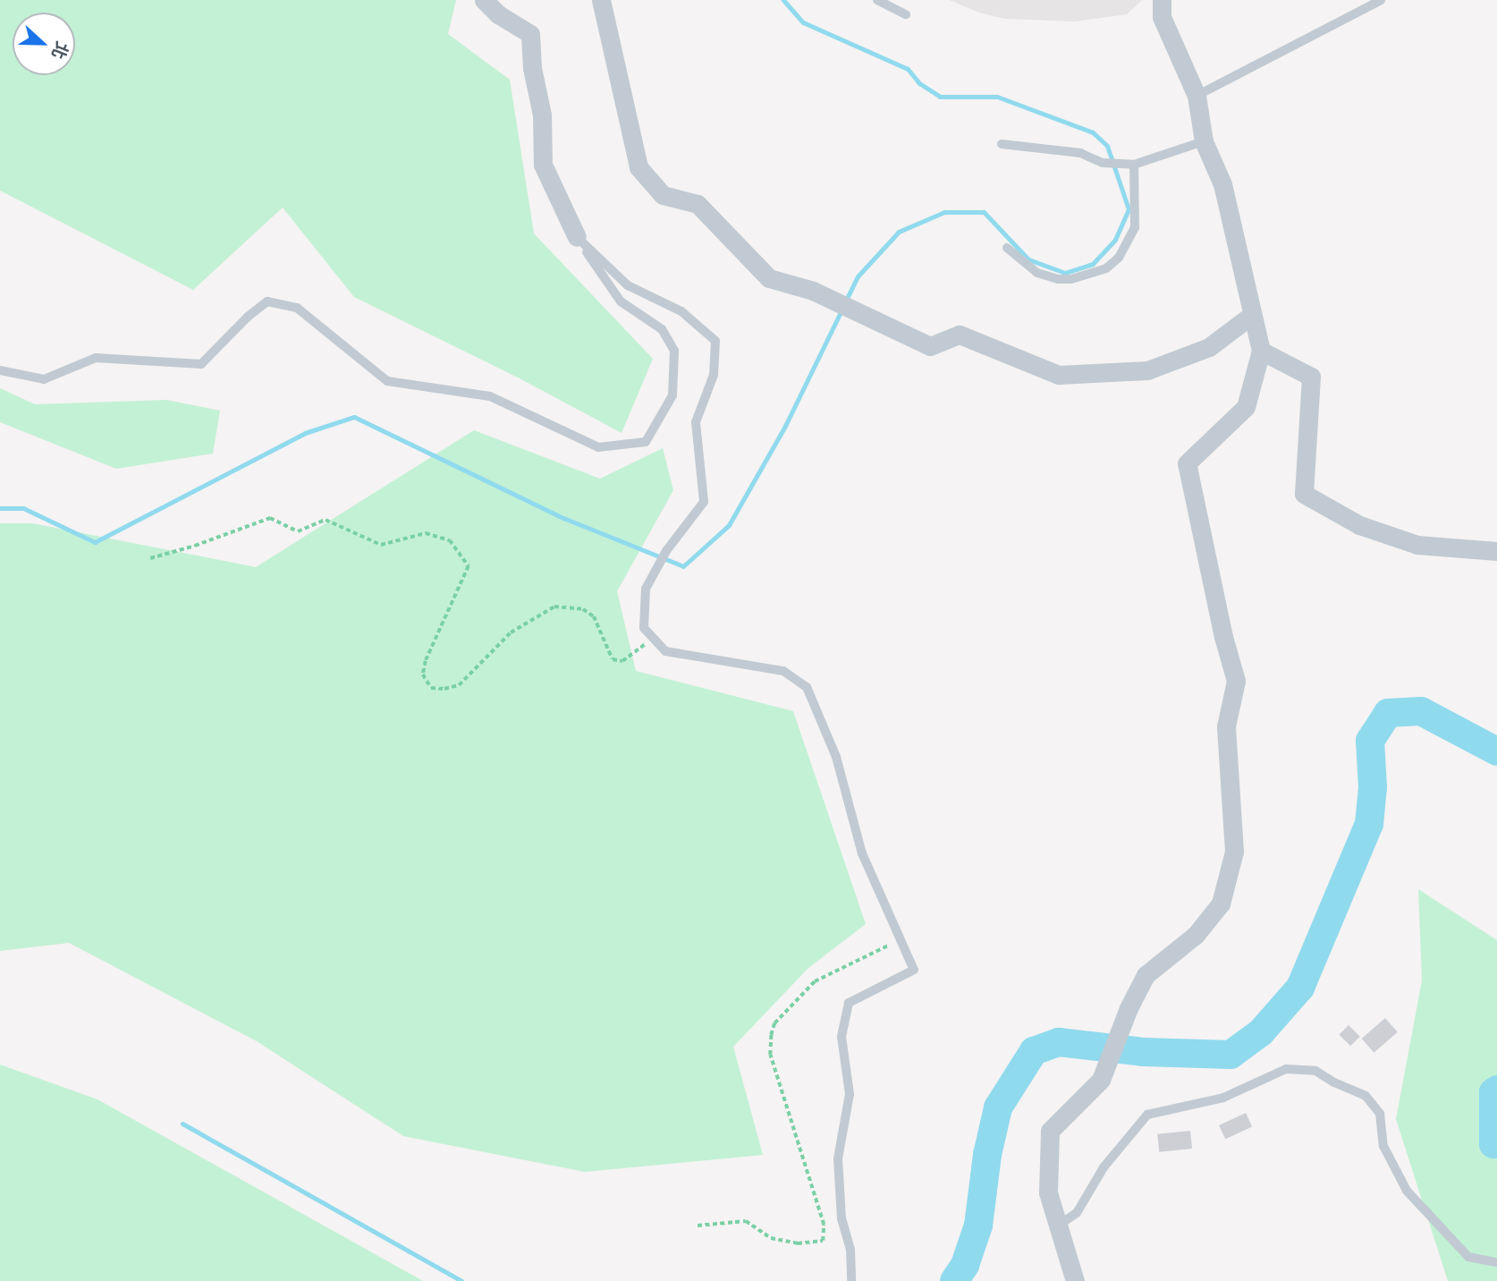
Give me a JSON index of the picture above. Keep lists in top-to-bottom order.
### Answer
{
  "north": "right"
}
